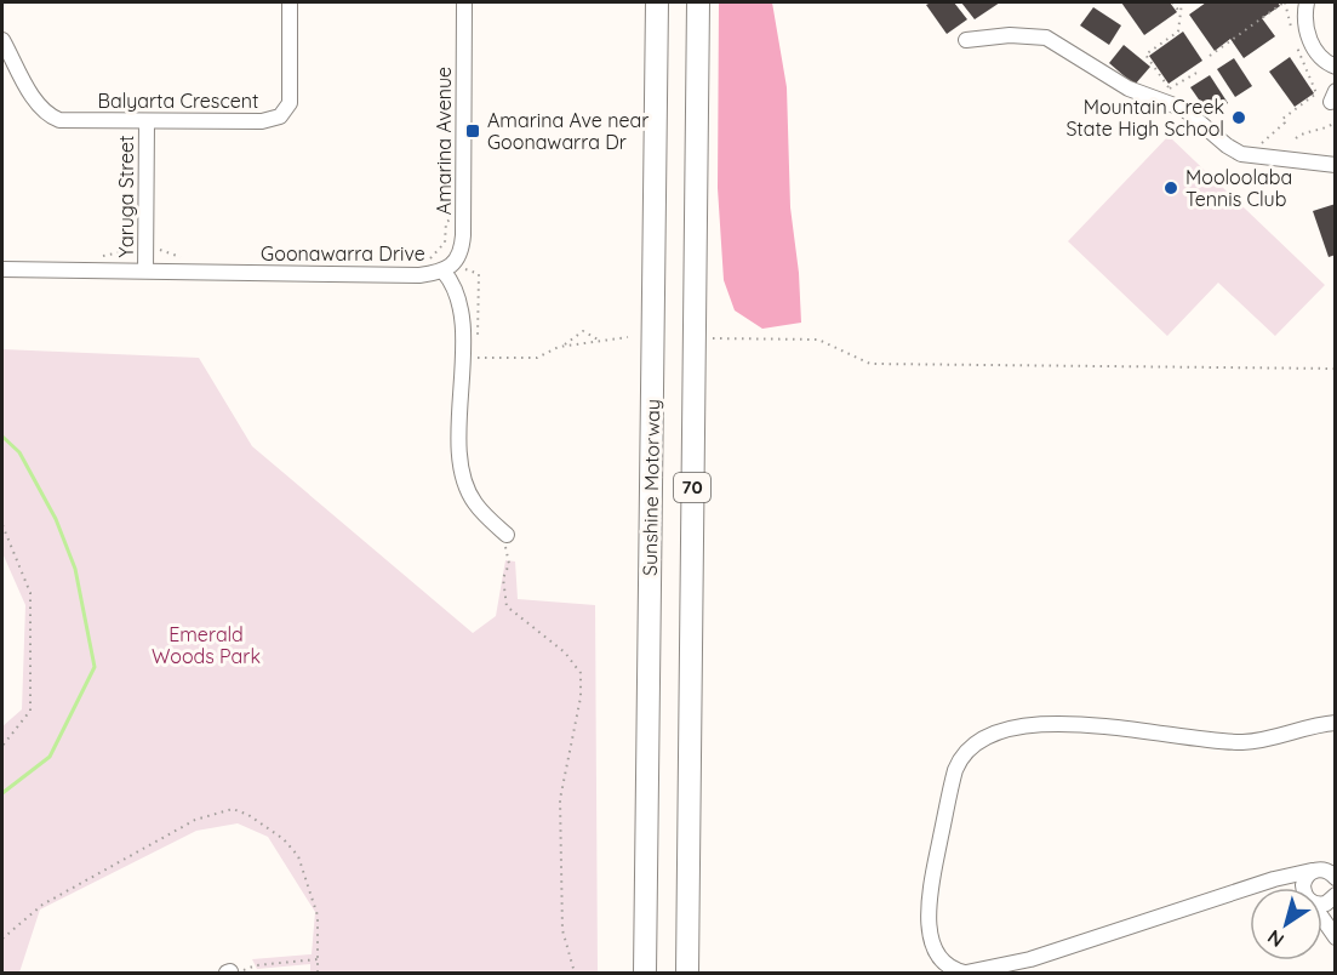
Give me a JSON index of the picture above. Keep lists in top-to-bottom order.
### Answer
{
  "streets": {
    "highway": ["Sunshine Motorway", "70"],
    "street": [
      "Balyarta Crescent",
      "Amarina Avenue",
      "Yaruga Street",
      "Goonawarra Drive"
    ]
  },
  "crossings": [
    ["Balyarta Crescent", "Yaruga Street"],
    ["Amarina Avenue", "Goonawarra Drive"],
    ["Yaruga Street", "Goonawarra Drive"]
  ],
  "parks": ["Emerald Woods Park"],
  "places": {
    "other": ["Mountain Creek State High School", "Mooloolaba Tennis Club"],
    "transit": ["Amarina Ave near Goonawarra Dr"]
  },
  "north": "bottom left"
}
